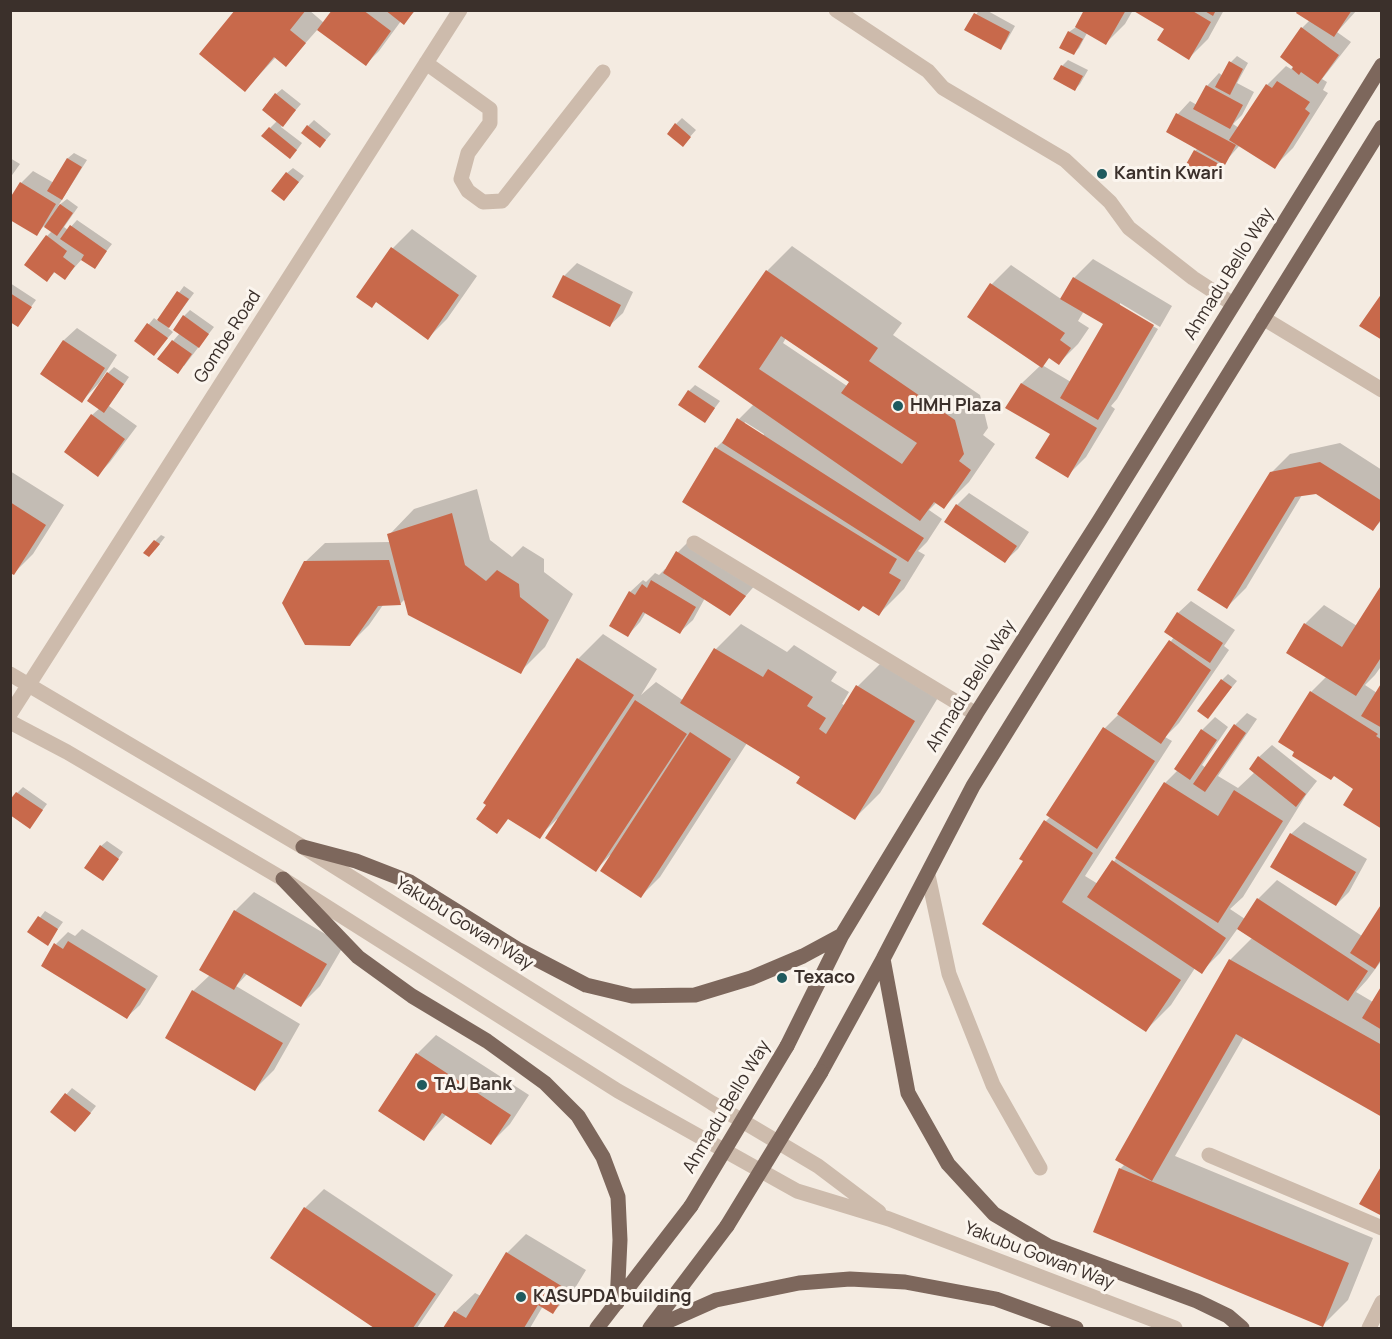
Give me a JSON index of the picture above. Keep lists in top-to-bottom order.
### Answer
{
  "streets": {
    "main road": ["Ahmadu Bello Way"],
    "street": ["Gombe Road", "Yakubu Gowan Way"]
  },
  "crossings": [
    ["Gombe Road", "Yakubu Gowan Way"]
  ],
  "places": [
    "Kantin Kwari",
    "HMH Plaza",
    "Texaco",
    "TAJ Bank",
    "KASUPDA building"
  ]
}
